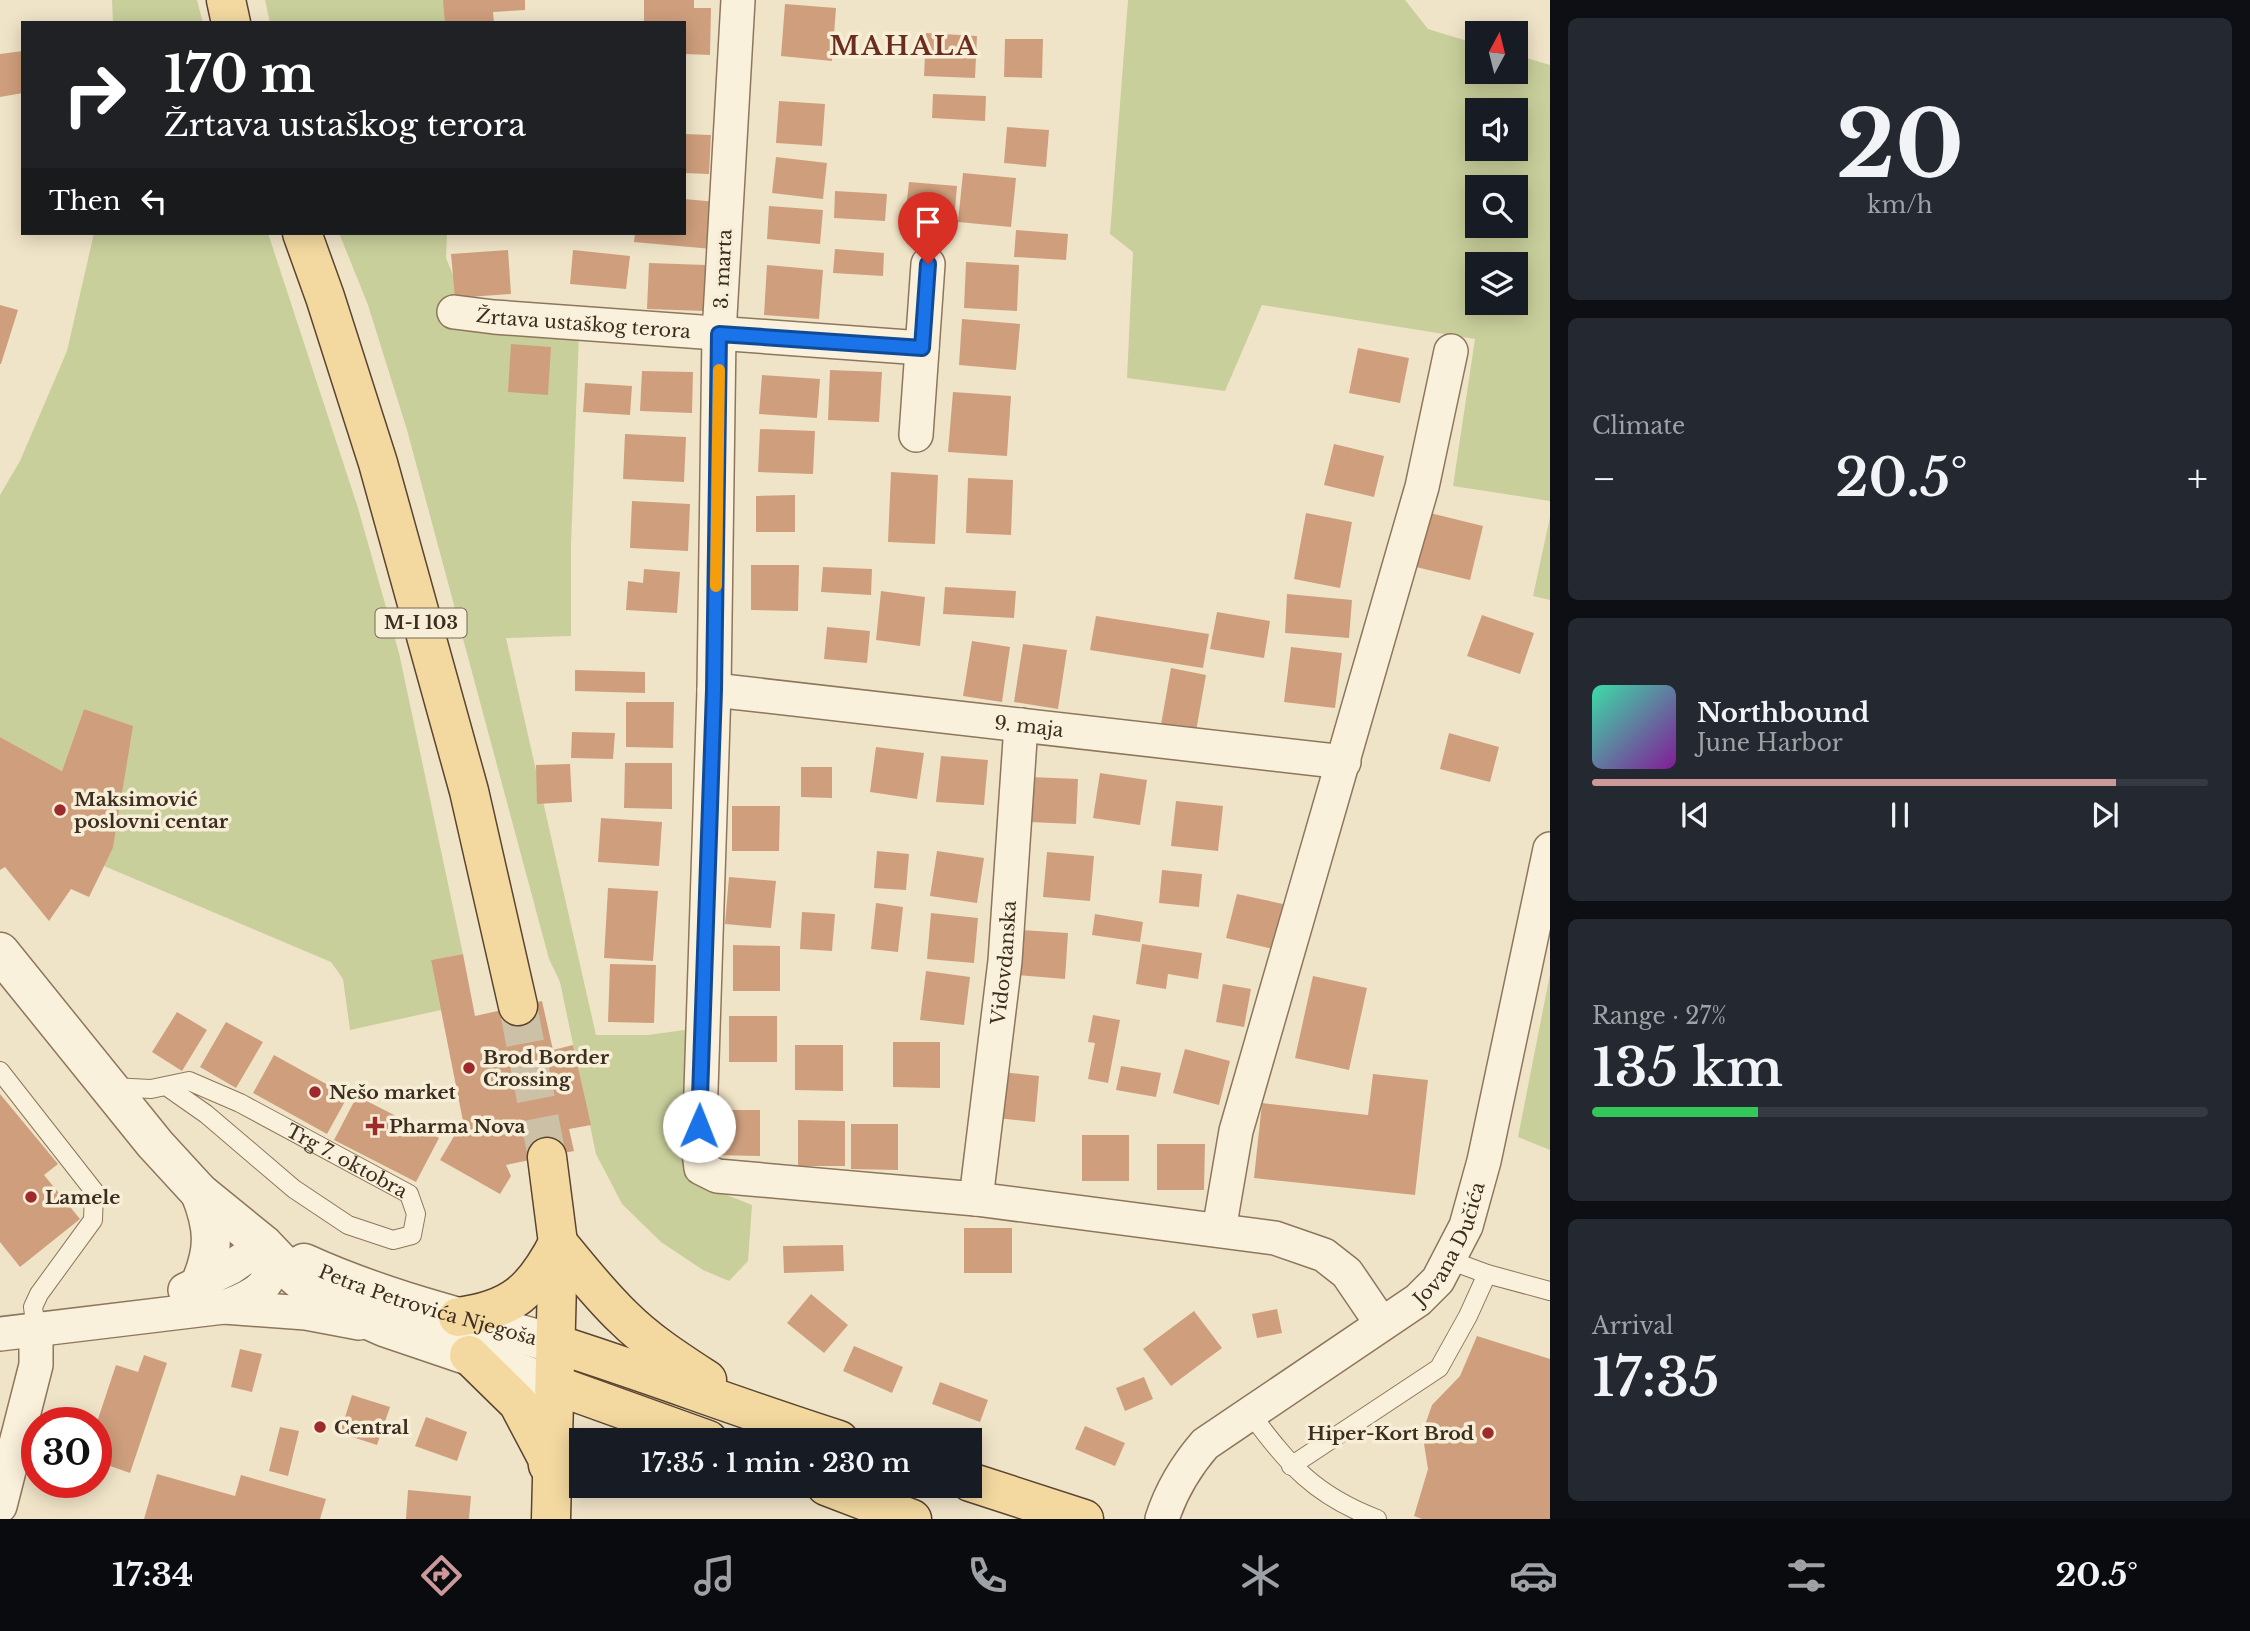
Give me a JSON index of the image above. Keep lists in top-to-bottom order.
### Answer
{
  "streets": {
    "main road": ["M-I 103"],
    "street": [
      "3. marta",
      "Žrtava ustaškog terora",
      "9. maja",
      "Vidovdanska",
      "Jovana Dučića",
      "Petra Petrovića Njegoša"
    ],
    "lane": ["Trg 7. oktobra"]
  },
  "crossings": [
    ["3. marta", "Žrtava ustaškog terora"],
    ["3. marta", "9. maja"],
    ["3. marta", "Vidovdanska"],
    ["9. maja", "Vidovdanska"]
  ],
  "districts": ["MAHALA"],
  "places": {
    "other": [
      "Maksimović poslovni centar",
      "Brod Border Crossing",
      "Nešo market",
      "Lamele",
      "Central",
      "Hiper-Kort Brod"
    ],
    "health": ["Pharma Nova"]
  },
  "north": "top",
  "page": {
    "tile": [
      ["20", "km/h"],
      "Climate",
      ["Range · 27%", "135 km"],
      ["Arrival", "17:35"]
    ],
    "turn": ["170 m", "Žrtava ustaškog terora"],
    "then": "Then",
    "heat": ["−", "20.5°", "+"],
    "song": ["Northbound", "June Harbor"],
    "limit": "30",
    "trip": "17:35 · 1 min · 230 m",
    "tabs": ["17:34", "20.5°"]
  }
}
